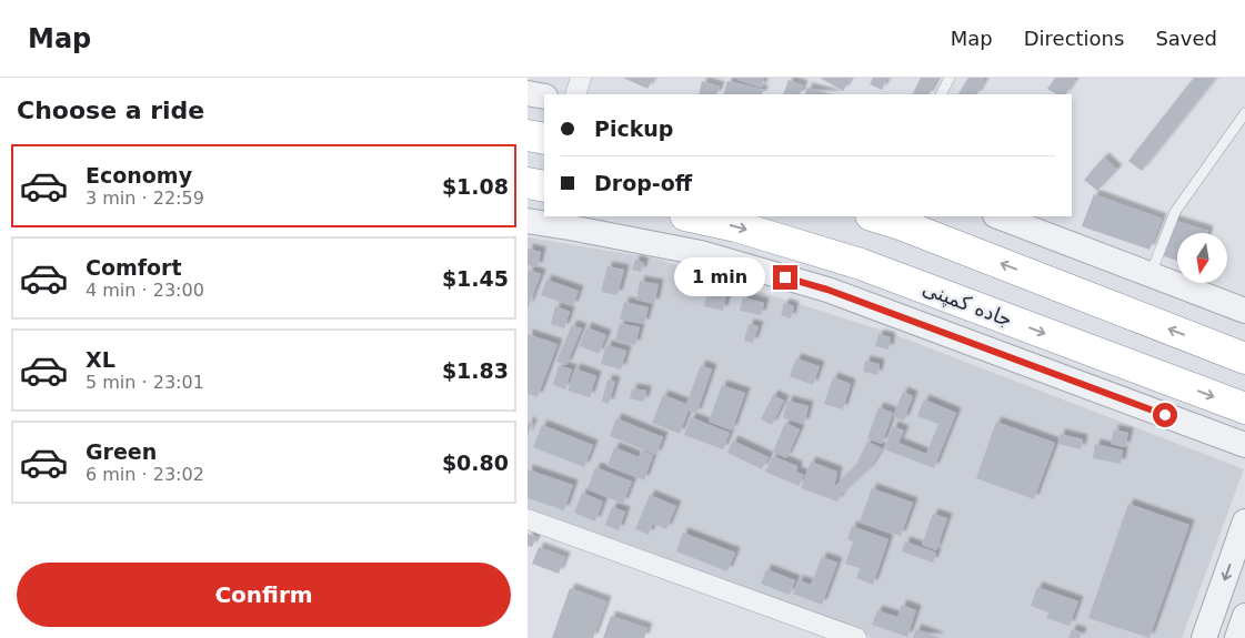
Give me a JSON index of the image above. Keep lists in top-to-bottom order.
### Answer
{
  "streets": {
    "highway": ["جاده کمپنی"]
  },
  "north": "bottom",
  "page": {
    "header": "Map",
    "nav": ["Map", "Directions", "Saved"],
    "heading": "Choose a ride",
    "banner": ["Pickup", "Drop-off"],
    "list": [
      {
        "name": "Economy",
        "note": "3 min · 22:59",
        "value": "$1.08"
      },
      {
        "name": "Comfort",
        "note": "4 min · 23:00",
        "value": "$1.45"
      },
      {
        "name": "XL",
        "note": "5 min · 23:01",
        "value": "$1.83"
      },
      {
        "name": "Green",
        "note": "6 min · 23:02",
        "value": "$0.80"
      }
    ],
    "bubble": "1 min",
    "buttons": "Confirm"
  }
}
